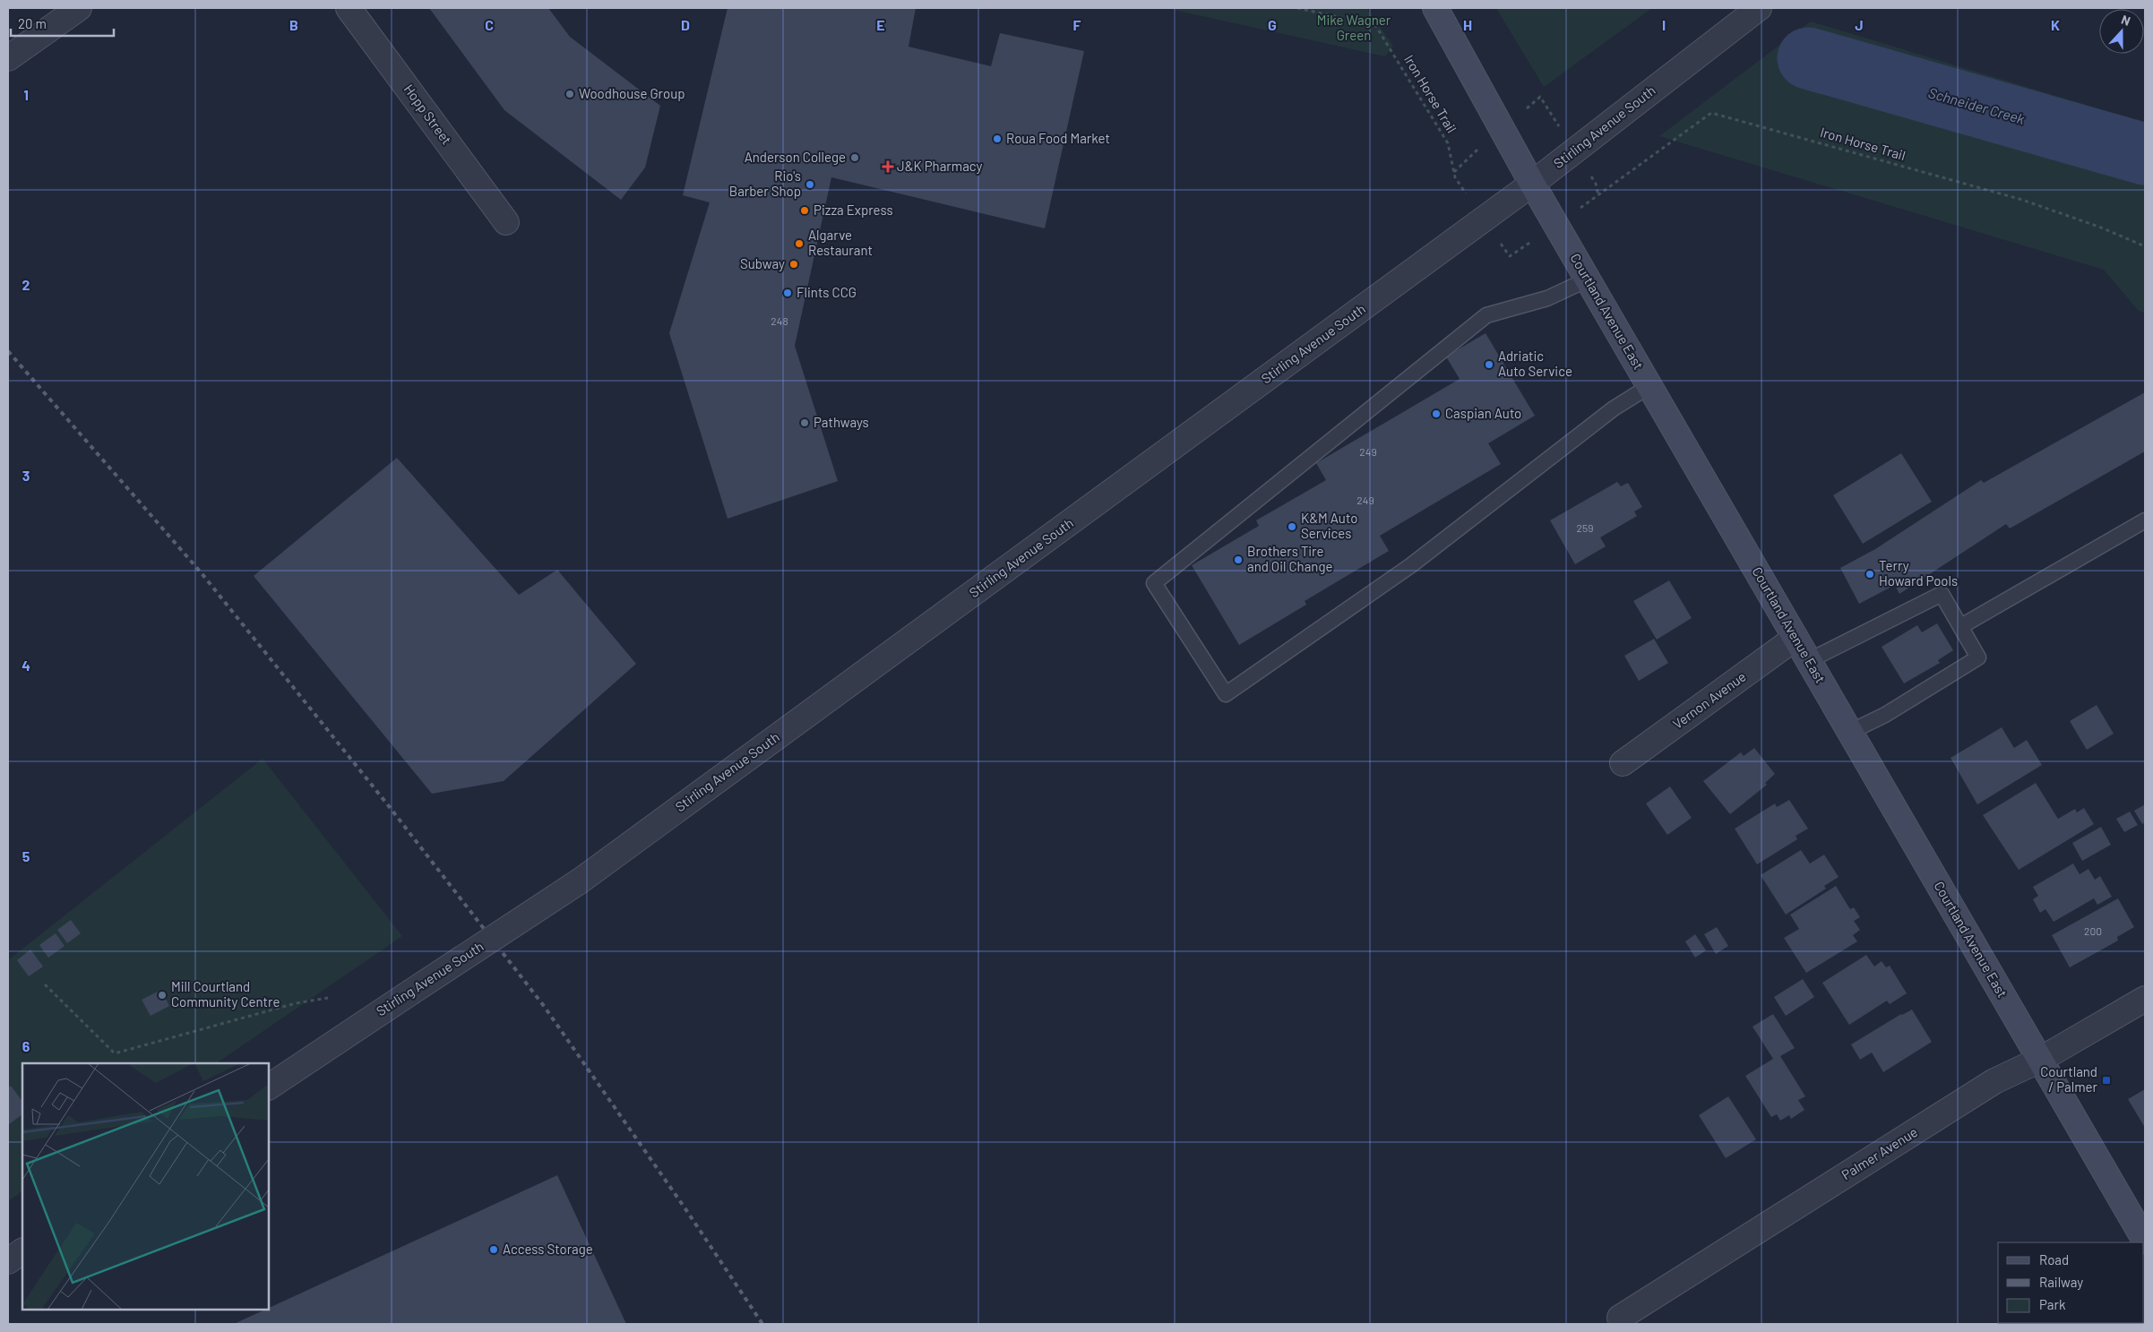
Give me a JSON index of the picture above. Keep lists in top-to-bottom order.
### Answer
{
  "streets": {
    "main road": ["Courtland Avenue East"],
    "street": [
      "Hopp Street",
      "Stirling Avenue South",
      "Vernon Avenue",
      "Palmer Avenue"
    ],
    "path": ["Iron Horse Trail"]
  },
  "crossings": [
    ["Stirling Avenue South", "Courtland Avenue East"],
    ["Courtland Avenue East", "Vernon Avenue"],
    ["Courtland Avenue East", "Palmer Avenue"]
  ],
  "water": ["Schneider Creek"],
  "parks": ["Mike Wagner Green"],
  "places": {
    "other": [
      "Woodhouse Group",
      "Roua Food Market",
      "Anderson College",
      "Rio's Barber Shop",
      "Pizza Express",
      "Algarve Restaurant",
      "Subway",
      "Flints CCG",
      "Adriatic Auto Service",
      "Caspian Auto",
      "Pathways",
      "K&M Auto Services",
      "Brothers Tire and Oil Change",
      "Terry Howard Pools",
      "Mill Courtland Community Centre",
      "Access Storage"
    ],
    "health": ["J&K Pharmacy"],
    "transit": ["Courtland / Palmer"]
  },
  "house_numbers": [
    "248",
    "249",
    "249",
    "259",
    "200"
  ],
  "legend": ["Road", "Railway", "Park"],
  "scale_bar": "20 m",
  "north": "top",
  "grid": {
    "columns": [
      "B",
      "C",
      "D",
      "E",
      "F",
      "G",
      "H",
      "I",
      "J",
      "K"
    ],
    "rows": [
      "1",
      "2",
      "3",
      "4",
      "5",
      "6"
    ]
  }
}
